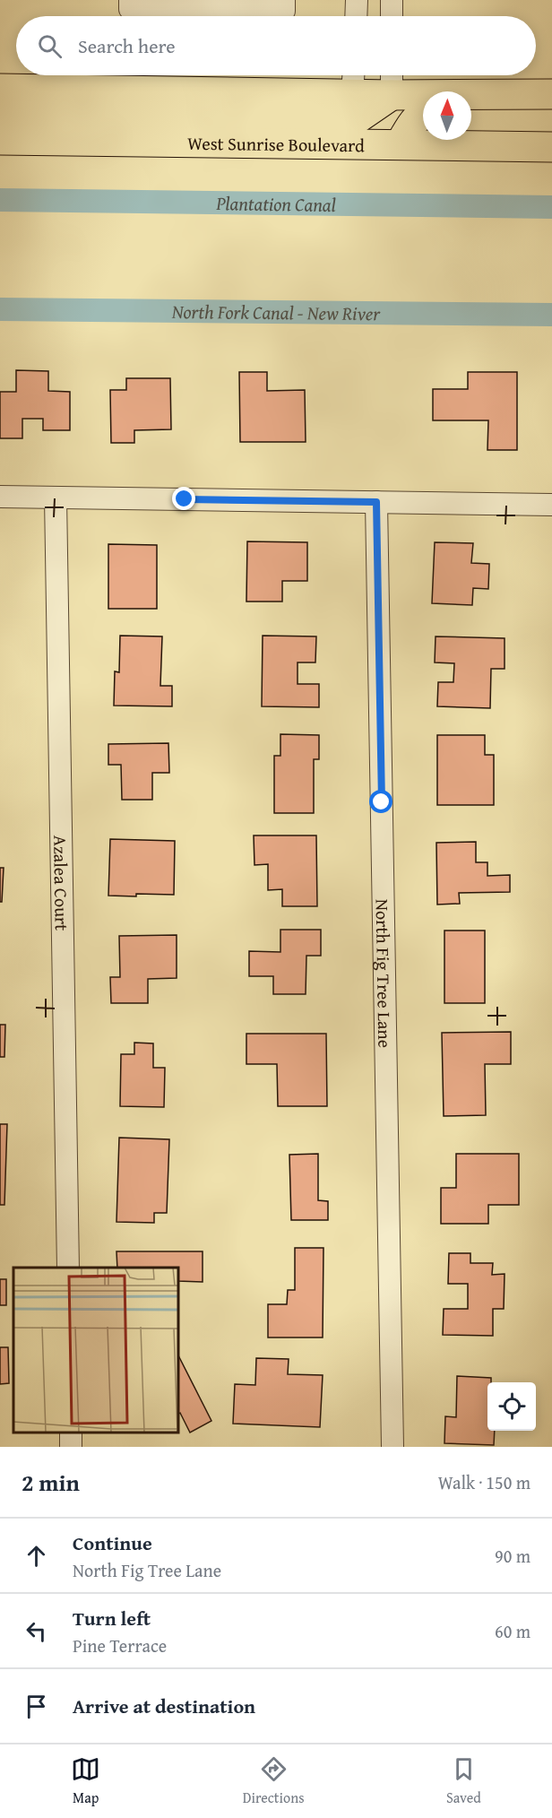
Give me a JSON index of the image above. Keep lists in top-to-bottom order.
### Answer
{
  "streets": {
    "highway": ["West Sunrise Boulevard"],
    "street": ["Azalea Court", "North Fig Tree Lane"]
  },
  "water": ["Plantation Canal", "North Fork Canal - New River"],
  "north": "top",
  "page": {
    "search": "Search here",
    "heading": ["2 min", "Walk · 150 m"],
    "list": [
      ["Continue", "North Fig Tree Lane", "90 m"],
      ["Turn left", "Pine Terrace", "60 m"],
      "Arrive at destination"
    ],
    "nav": ["Map", "Directions", "Saved"]
  }
}
